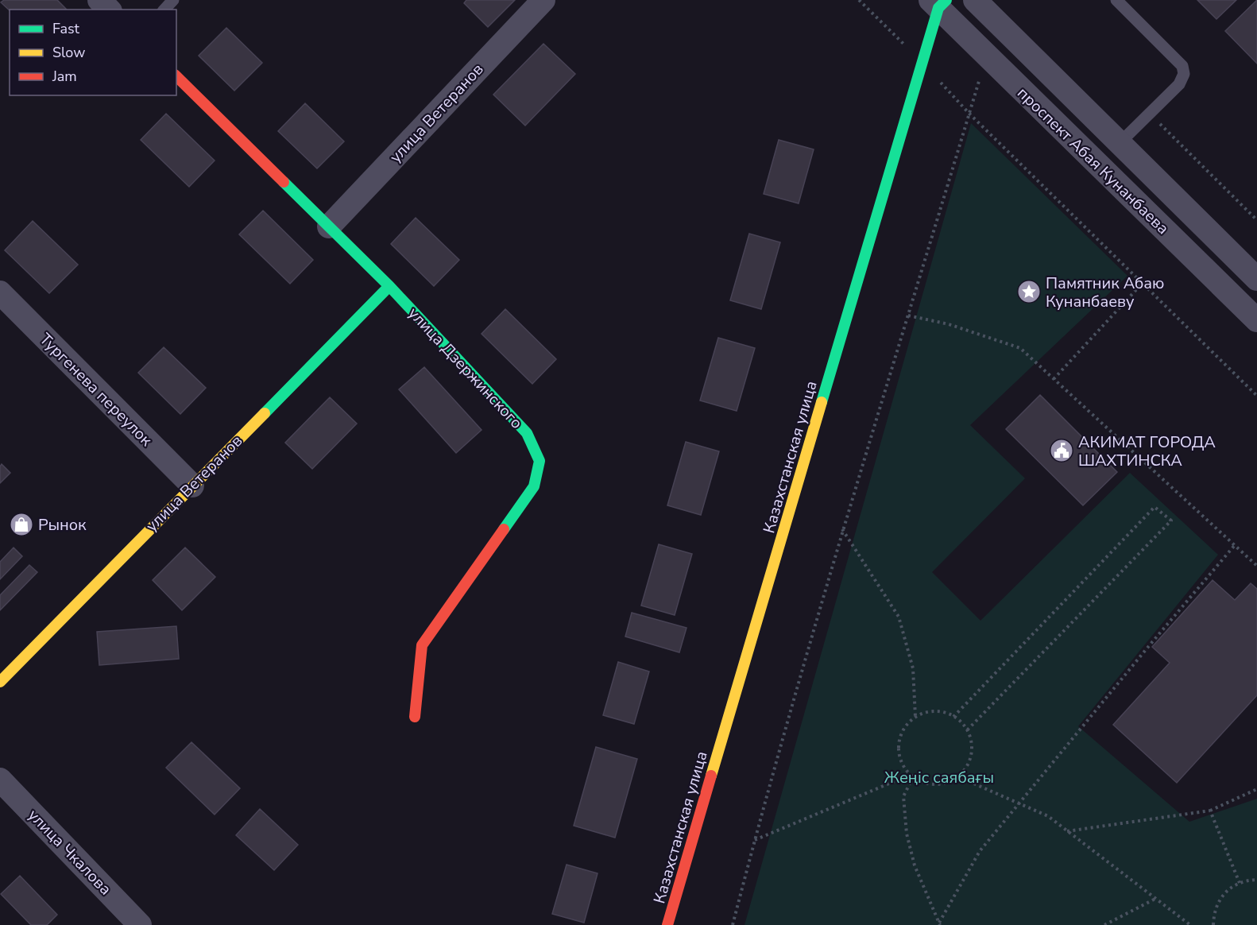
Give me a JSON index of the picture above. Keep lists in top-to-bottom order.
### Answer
{
  "streets": {
    "street": [
      "улица Ветеранов",
      "проспект Абая Кунанбаева",
      "улица Дзержинского",
      "Тургенева переулок",
      "Казахстанская улица",
      "улица Чкалова"
    ]
  },
  "crossings": [
    ["улица Ветеранов", "улица Дзержинского"],
    ["улица Ветеранов", "Тургенева переулок"],
    ["проспект Абая Кунанбаева", "Казахстанская улица"]
  ],
  "parks": ["Жеңіс саябағы"],
  "places": {
    "place": ["Памятник Абаю Кунанбаеву"],
    "public building": ["АКИМАТ ГОРОДА ШАХТИНСКА"],
    "shop": ["Рынок"]
  },
  "legend": ["Fast", "Slow", "Jam"]
}
